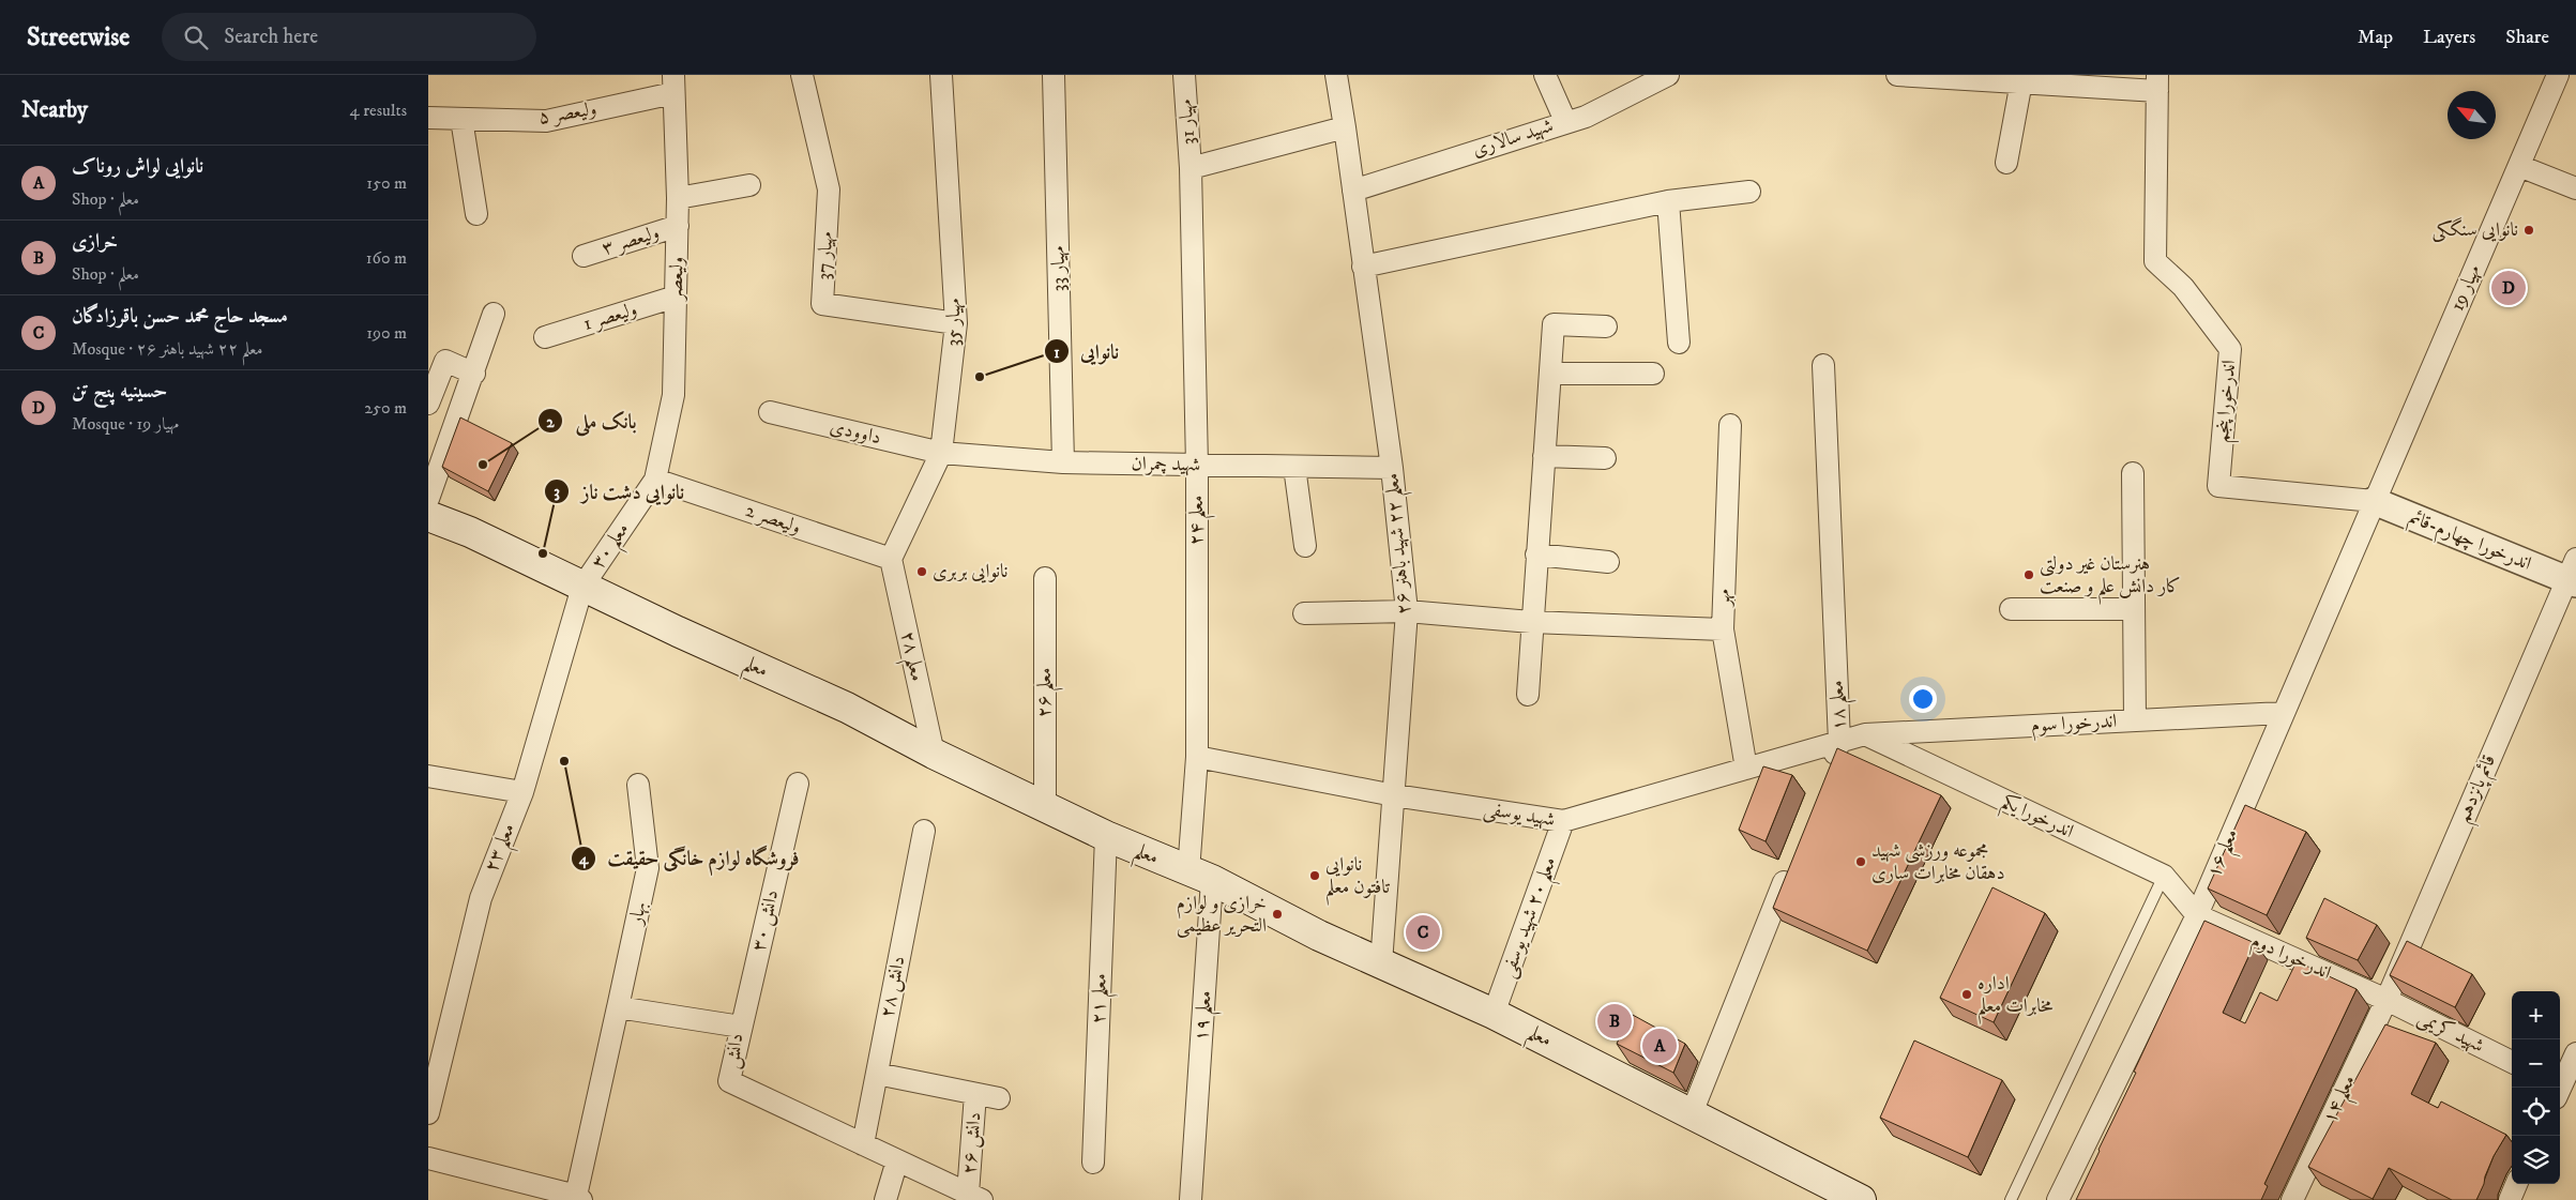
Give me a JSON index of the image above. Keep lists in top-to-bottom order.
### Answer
{
  "streets": {
    "main road": ["معلم"],
    "street": [
      "ولیعصر ۵",
      "مهیار 31",
      "شهید سالاری",
      "ولیعصر ۳",
      "مهیار 37",
      "مهیار 33",
      "ولیعصر",
      "مهیار 19",
      "ولیعصر 1",
      "مهیار 35",
      "اندرخورا پنجم",
      "داوودی",
      "شهید چمران",
      "ولیعصر 2",
      "معلم ۲۴",
      "اندرخورا چهارم-قائم",
      "معلم ۲۲ شهید باهنر ۲۶",
      "معلم ۳۰",
      "مهر",
      "معلم ۲۸",
      "معلم ۲۶",
      "معلم ۱۸",
      "اندرخورا سوم",
      "قائم پانزدهم",
      "شهید یوسفی",
      "اندرخورا یکم",
      "معلم ۲۳",
      "معلم ۱۶",
      "بهار",
      "معلم ۲۰ شهید یوسفی",
      "دانش ۳۰",
      "اندرخورا دوم",
      "دانش ۲۸",
      "معلم ۲۱",
      "معلم ۱۹",
      "شهید کریمی",
      "دانش",
      "معلم ۱۴",
      "دانش ۲۶"
    ]
  },
  "crossings": [
    ["ولیعصر ۵", "ولیعصر"],
    ["مهیار 31", "معلم ۲۴"],
    ["شهید سالاری", "معلم ۲۲ شهید باهنر ۲۶"],
    ["ولیعصر ۳", "ولیعصر"],
    ["مهیار 37", "مهیار 35"],
    ["مهیار 33", "شهید چمران"],
    ["ولیعصر", "ولیعصر 1"],
    ["ولیعصر", "ولیعصر 2"],
    ["ولیعصر", "معلم ۳۰"],
    ["مهیار 19", "اندرخورا پنجم"],
    ["مهیار 19", "اندرخورا چهارم-قائم"],
    ["مهیار 19", "معلم ۱۶"],
    ["مهیار 35", "داوودی"],
    ["مهیار 35", "شهید چمران"],
    ["مهیار 35", "ولیعصر 2"],
    ["مهیار 35", "معلم ۲۸"],
    ["اندرخورا پنجم", "اندرخورا چهارم-قائم"],
    ["اندرخورا پنجم", "معلم ۱۶"],
    ["داوودی", "شهید چمران"],
    ["شهید چمران", "معلم ۲۴"],
    ["شهید چمران", "معلم ۲۲ شهید باهنر ۲۶"],
    ["ولیعصر 2", "معلم ۳۰"],
    ["ولیعصر 2", "معلم ۲۸"],
    ["معلم ۲۴", "معلم"],
    ["معلم ۲۴", "شهید یوسفی"],
    ["معلم ۲۴", "معلم ۱۹"],
    ["اندرخورا چهارم-قائم", "قائم پانزدهم"],
    ["اندرخورا چهارم-قائم", "معلم ۱۶"],
    ["معلم ۲۲ شهید باهنر ۲۶", "معلم"],
    ["معلم ۲۲ شهید باهنر ۲۶", "شهید یوسفی"],
    ["معلم ۳۰", "معلم"],
    ["معلم ۳۰", "معلم ۲۳"],
    ["مهر", "شهید یوسفی"],
    ["معلم ۲۸", "معلم"],
    ["معلم", "معلم ۲۶"],
    ["معلم", "معلم ۲۳"],
    ["معلم", "معلم ۲۰ شهید یوسفی"],
    ["معلم", "معلم ۲۱"],
    ["معلم", "معلم ۱۹"],
    ["معلم ۱۸", "شهید یوسفی"],
    ["اندرخورا سوم", "شهید یوسفی"],
    ["اندرخورا سوم", "اندرخورا یکم"],
    ["اندرخورا سوم", "معلم ۱۶"],
    ["قائم پانزدهم", "اندرخورا دوم"],
    ["قائم پانزدهم", "شهید کریمی"],
    ["قائم پانزدهم", "معلم ۱۴"],
    ["شهید یوسفی", "اندرخورا یکم"],
    ["شهید یوسفی", "معلم ۲۰ شهید یوسفی"],
    ["اندرخورا یکم", "معلم ۱۶"],
    ["اندرخورا یکم", "اندرخورا دوم"],
    ["معلم ۱۶", "اندرخورا دوم"],
    ["بهار", "دانش"],
    ["دانش ۳۰", "دانش"],
    ["اندرخورا دوم", "شهید کریمی"],
    ["اندرخورا دوم", "معلم ۱۴"],
    ["دانش ۲۸", "دانش"],
    ["شهید کریمی", "معلم ۱۴"],
    ["دانش", "دانش ۲۶"]
  ],
  "places": [
    "نانوایی سنگکی",
    "نانوایی",
    "بانک ملی",
    "نانوایی دشت ناز",
    "نانوایی بربری",
    "هنرستان غیر دولتی کار دانش علم و صنعت",
    "فروشگاه لوازم خانگی حقیقت",
    "مجموعه ورزشی شهید دهقان مخابرات ساری",
    "نانوایی تافتون معلم",
    "خرازی و لوازم التحریر عظیمی",
    "اداره مخابرات معلم"
  ],
  "north": "top left",
  "page": {
    "header": "Streetwise",
    "search": "Search here",
    "nav": ["Map", "Layers", "Share"],
    "heading": ["Nearby", "4 results"],
    "list": [
      {
        "mark": "A",
        "name": "نانوایی لواش روناک",
        "note": "Shop · معلم",
        "value": "150 m"
      },
      {
        "mark": "B",
        "name": "خرازی",
        "note": "Shop · معلم",
        "value": "160 m"
      },
      {
        "mark": "C",
        "name": "مسجد حاج محمد حسن باقرزادگان",
        "note": "Mosque · معلم ۲۲ شهید باهنر ۲۶",
        "value": "190 m"
      },
      {
        "mark": "D",
        "name": "حسینیه پنج تن",
        "note": "Mosque · مهیار 19",
        "value": "250 m"
      }
    ],
    "pins": [
      "D",
      "C",
      "B",
      "A"
    ],
    "map_buttons": ["+", "−"]
  }
}
